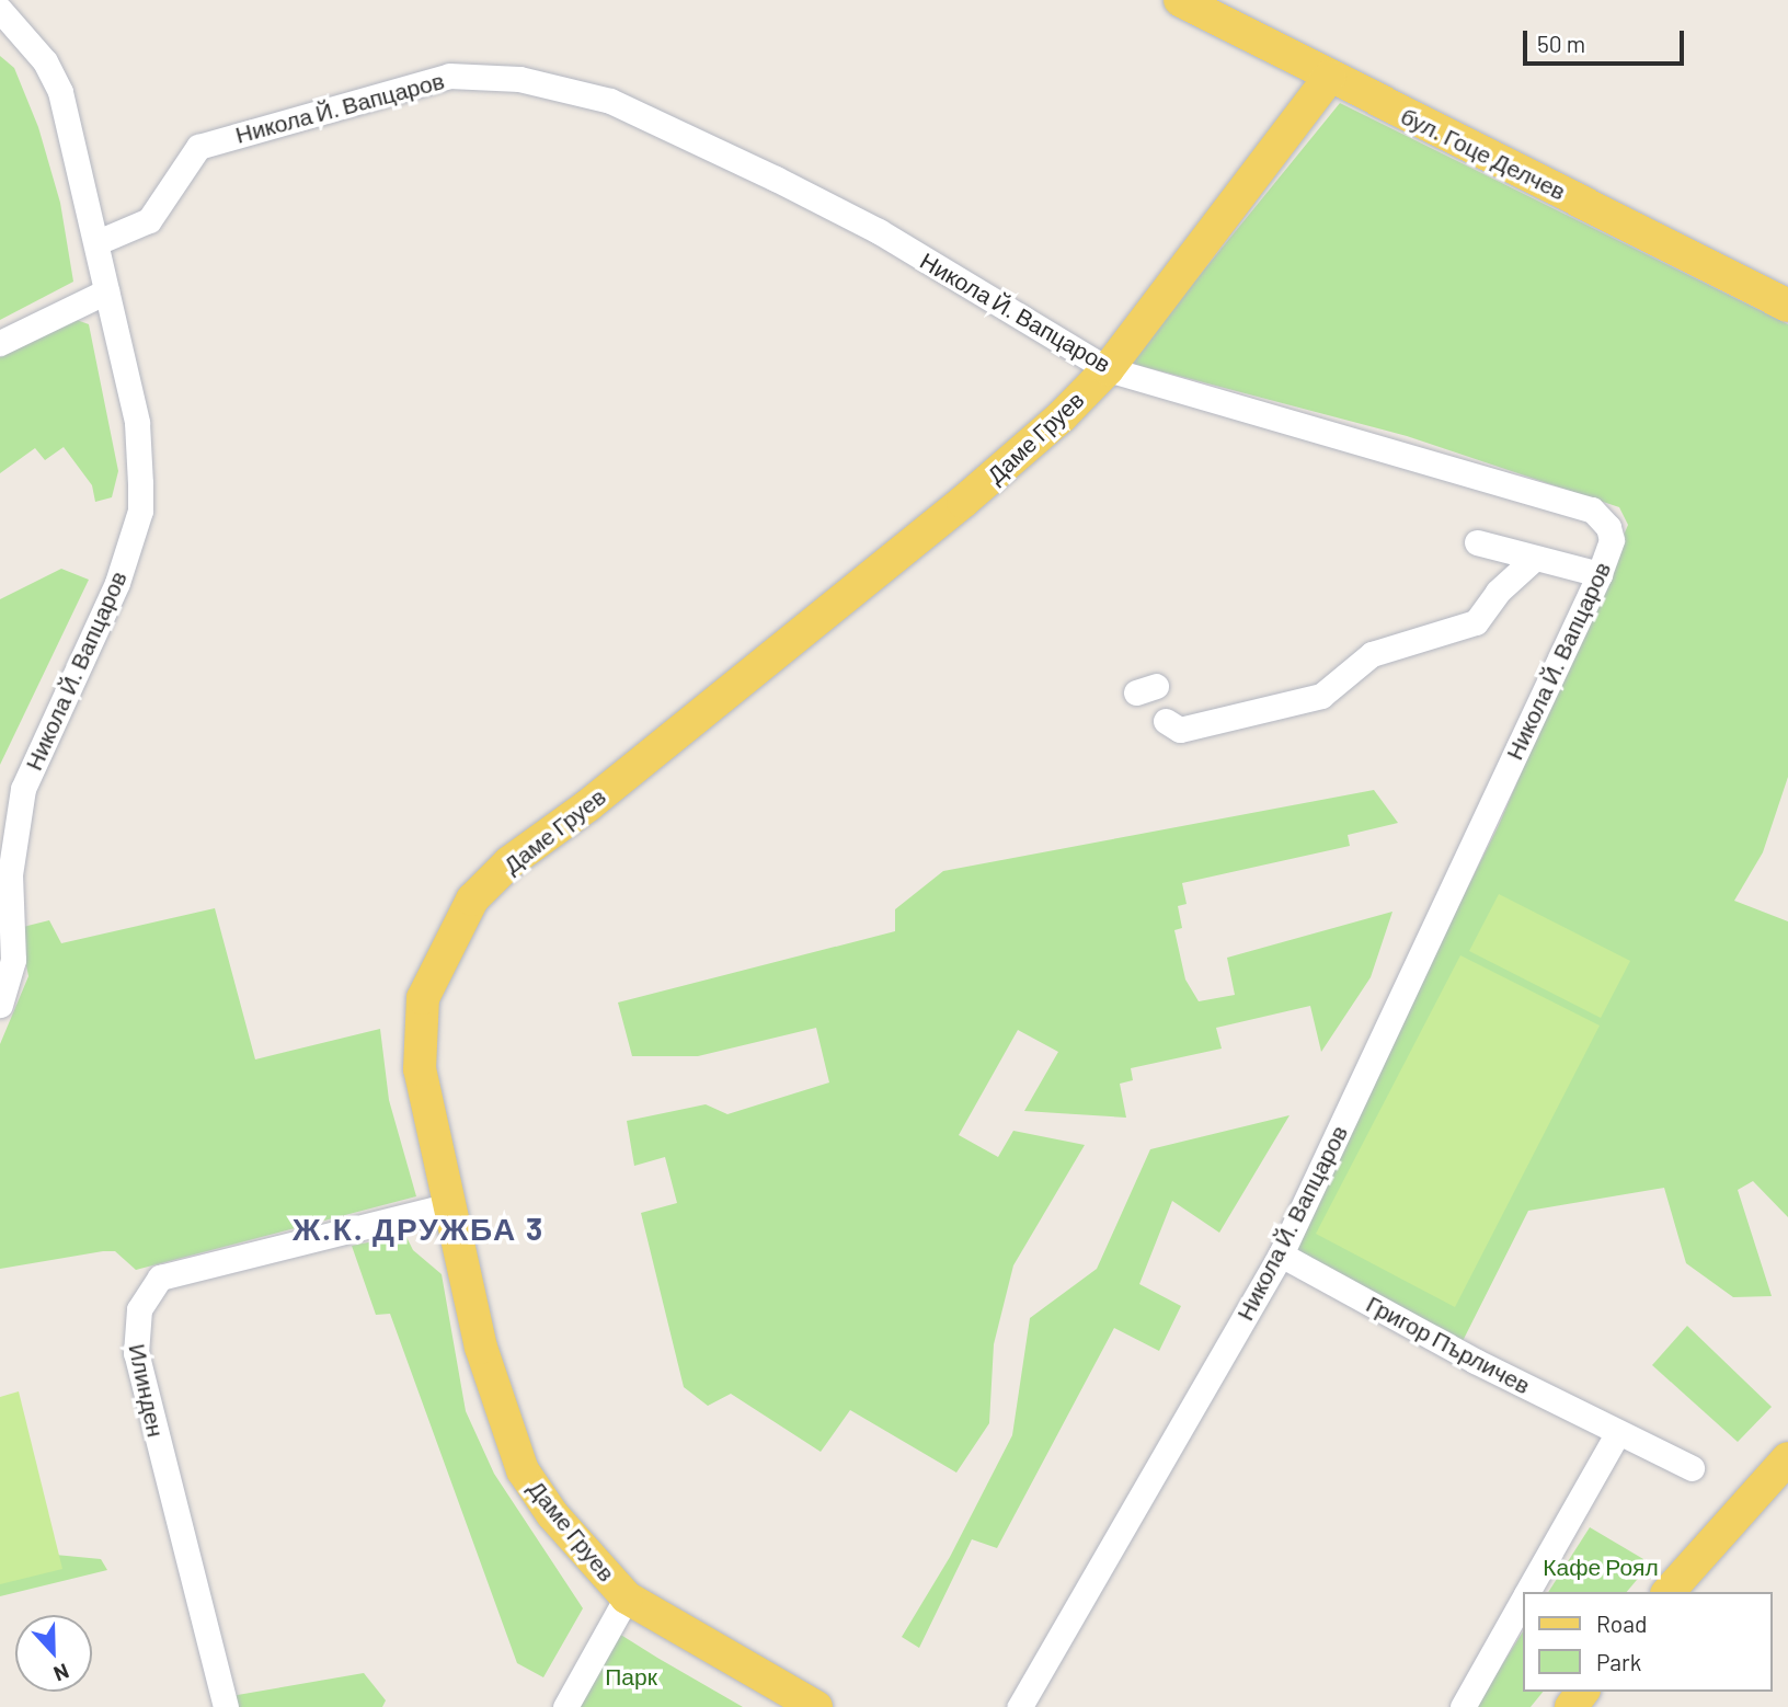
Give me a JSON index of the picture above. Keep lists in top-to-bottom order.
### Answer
{
  "streets": {
    "main road": ["бул. Гоце Делчев", "Даме Груев"],
    "street": ["Никола Й. Вапцаров", "Григор Пърличев", "Илинден"]
  },
  "crossings": [
    ["Никола Й. Вапцаров", "Даме Груев"],
    ["Никола Й. Вапцаров", "Григор Пърличев"],
    ["бул. Гоце Делчев", "Даме Груев"],
    ["Даме Груев", "Илинден"]
  ],
  "districts": ["Ж.К. ДРУЖБА 3"],
  "parks": ["Кафе Роял", "Парк"],
  "legend": ["Road", "Park"],
  "scale_bar": "50 m",
  "north": "bottom"
}
